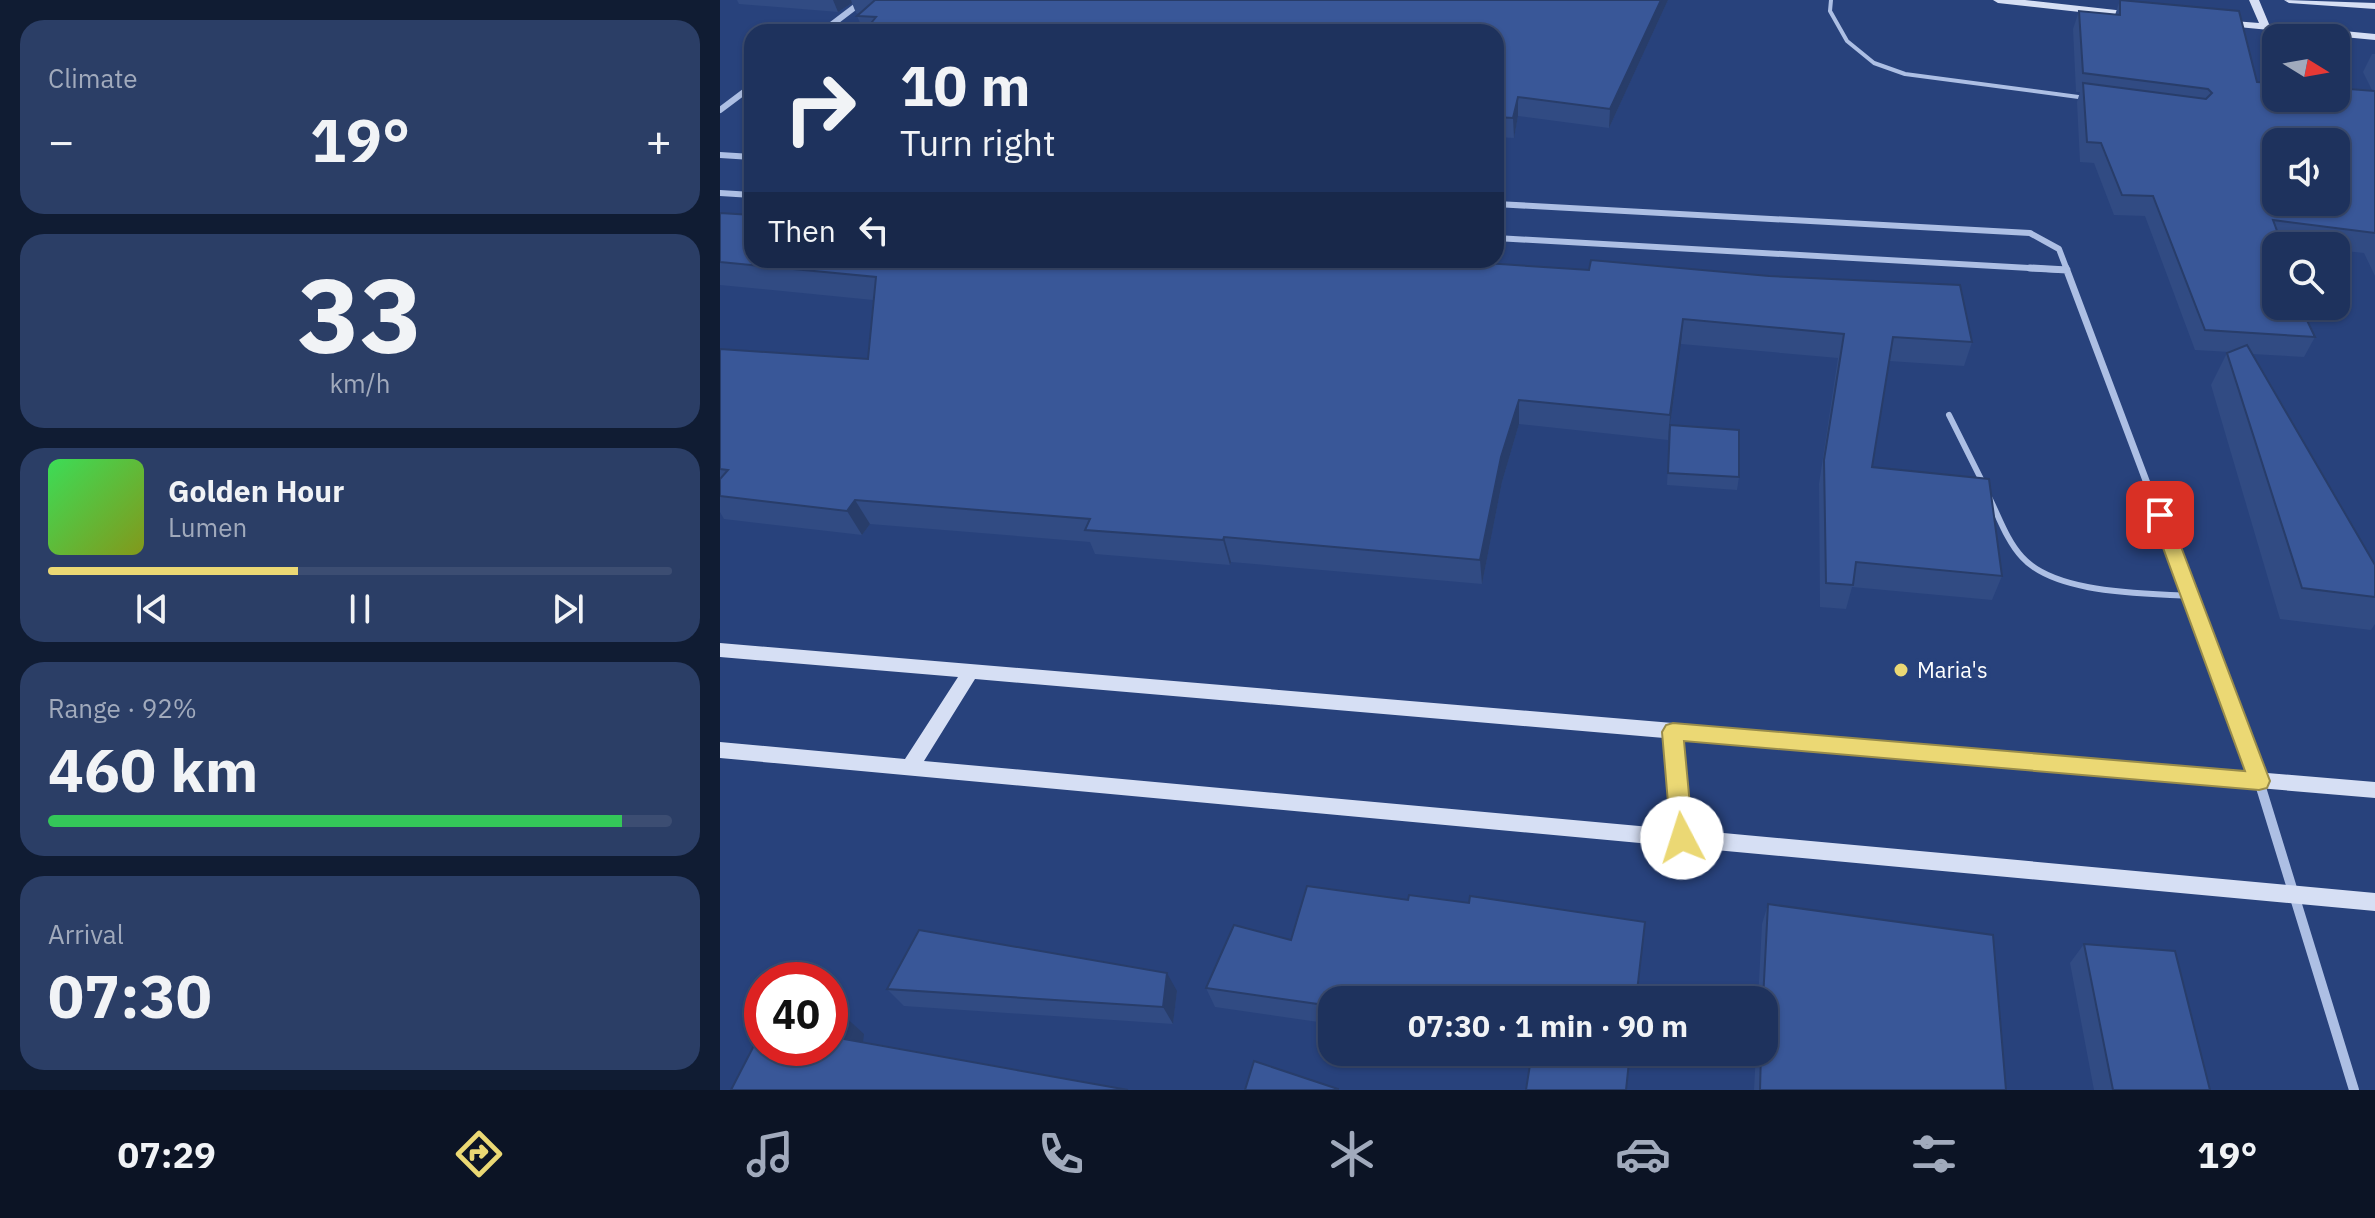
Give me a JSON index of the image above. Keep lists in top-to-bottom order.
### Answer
{
  "places": ["Maria's"],
  "north": "right",
  "page": {
    "tile": [
      "Climate",
      ["33", "km/h"],
      ["Range · 92%", "460 km"],
      ["Arrival", "07:30"]
    ],
    "turn": ["10 m", "Turn right"],
    "heat": ["−", "19°", "+"],
    "then": "Then",
    "song": ["Golden Hour", "Lumen"],
    "limit": "40",
    "trip": "07:30 · 1 min · 90 m",
    "tabs": ["07:29", "19°"]
  }
}
